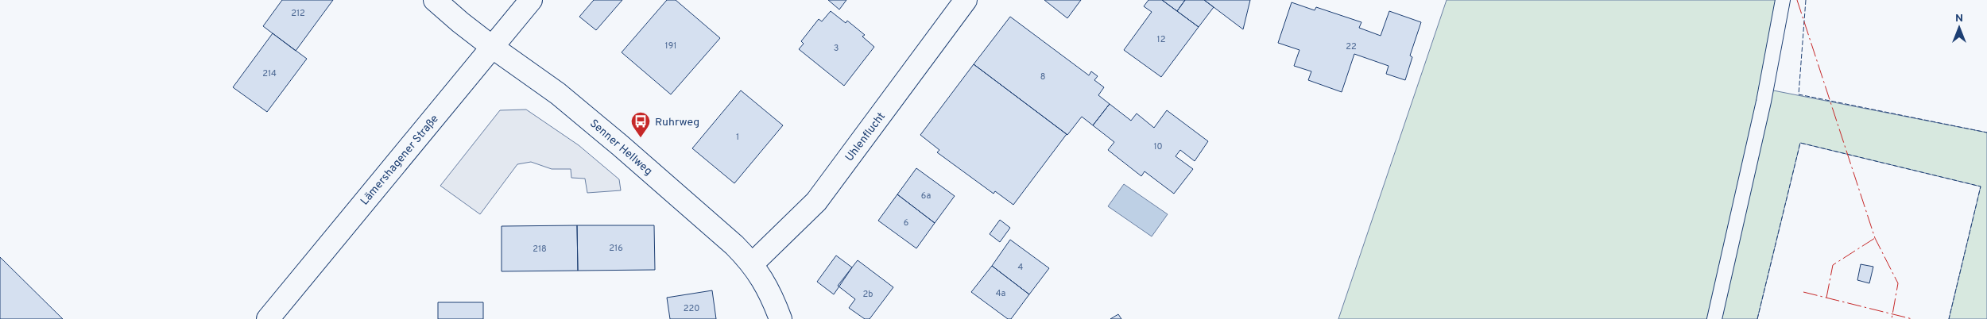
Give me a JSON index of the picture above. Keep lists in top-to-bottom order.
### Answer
{
  "streets": {
    "street": ["Uhlenflucht", "Senner Hellweg", "Lämershagener Straße"]
  },
  "crossings": [
    ["Uhlenflucht", "Senner Hellweg"],
    ["Senner Hellweg", "Lämershagener Straße"]
  ],
  "places": {
    "bus stop": ["Ruhrweg"]
  },
  "house_numbers": [
    "212",
    "12",
    "191",
    "22",
    "3",
    "214",
    "8",
    "1",
    "10",
    "6a",
    "6",
    "216",
    "218",
    "4",
    "4a",
    "2b",
    "220"
  ],
  "north": "top"
}
